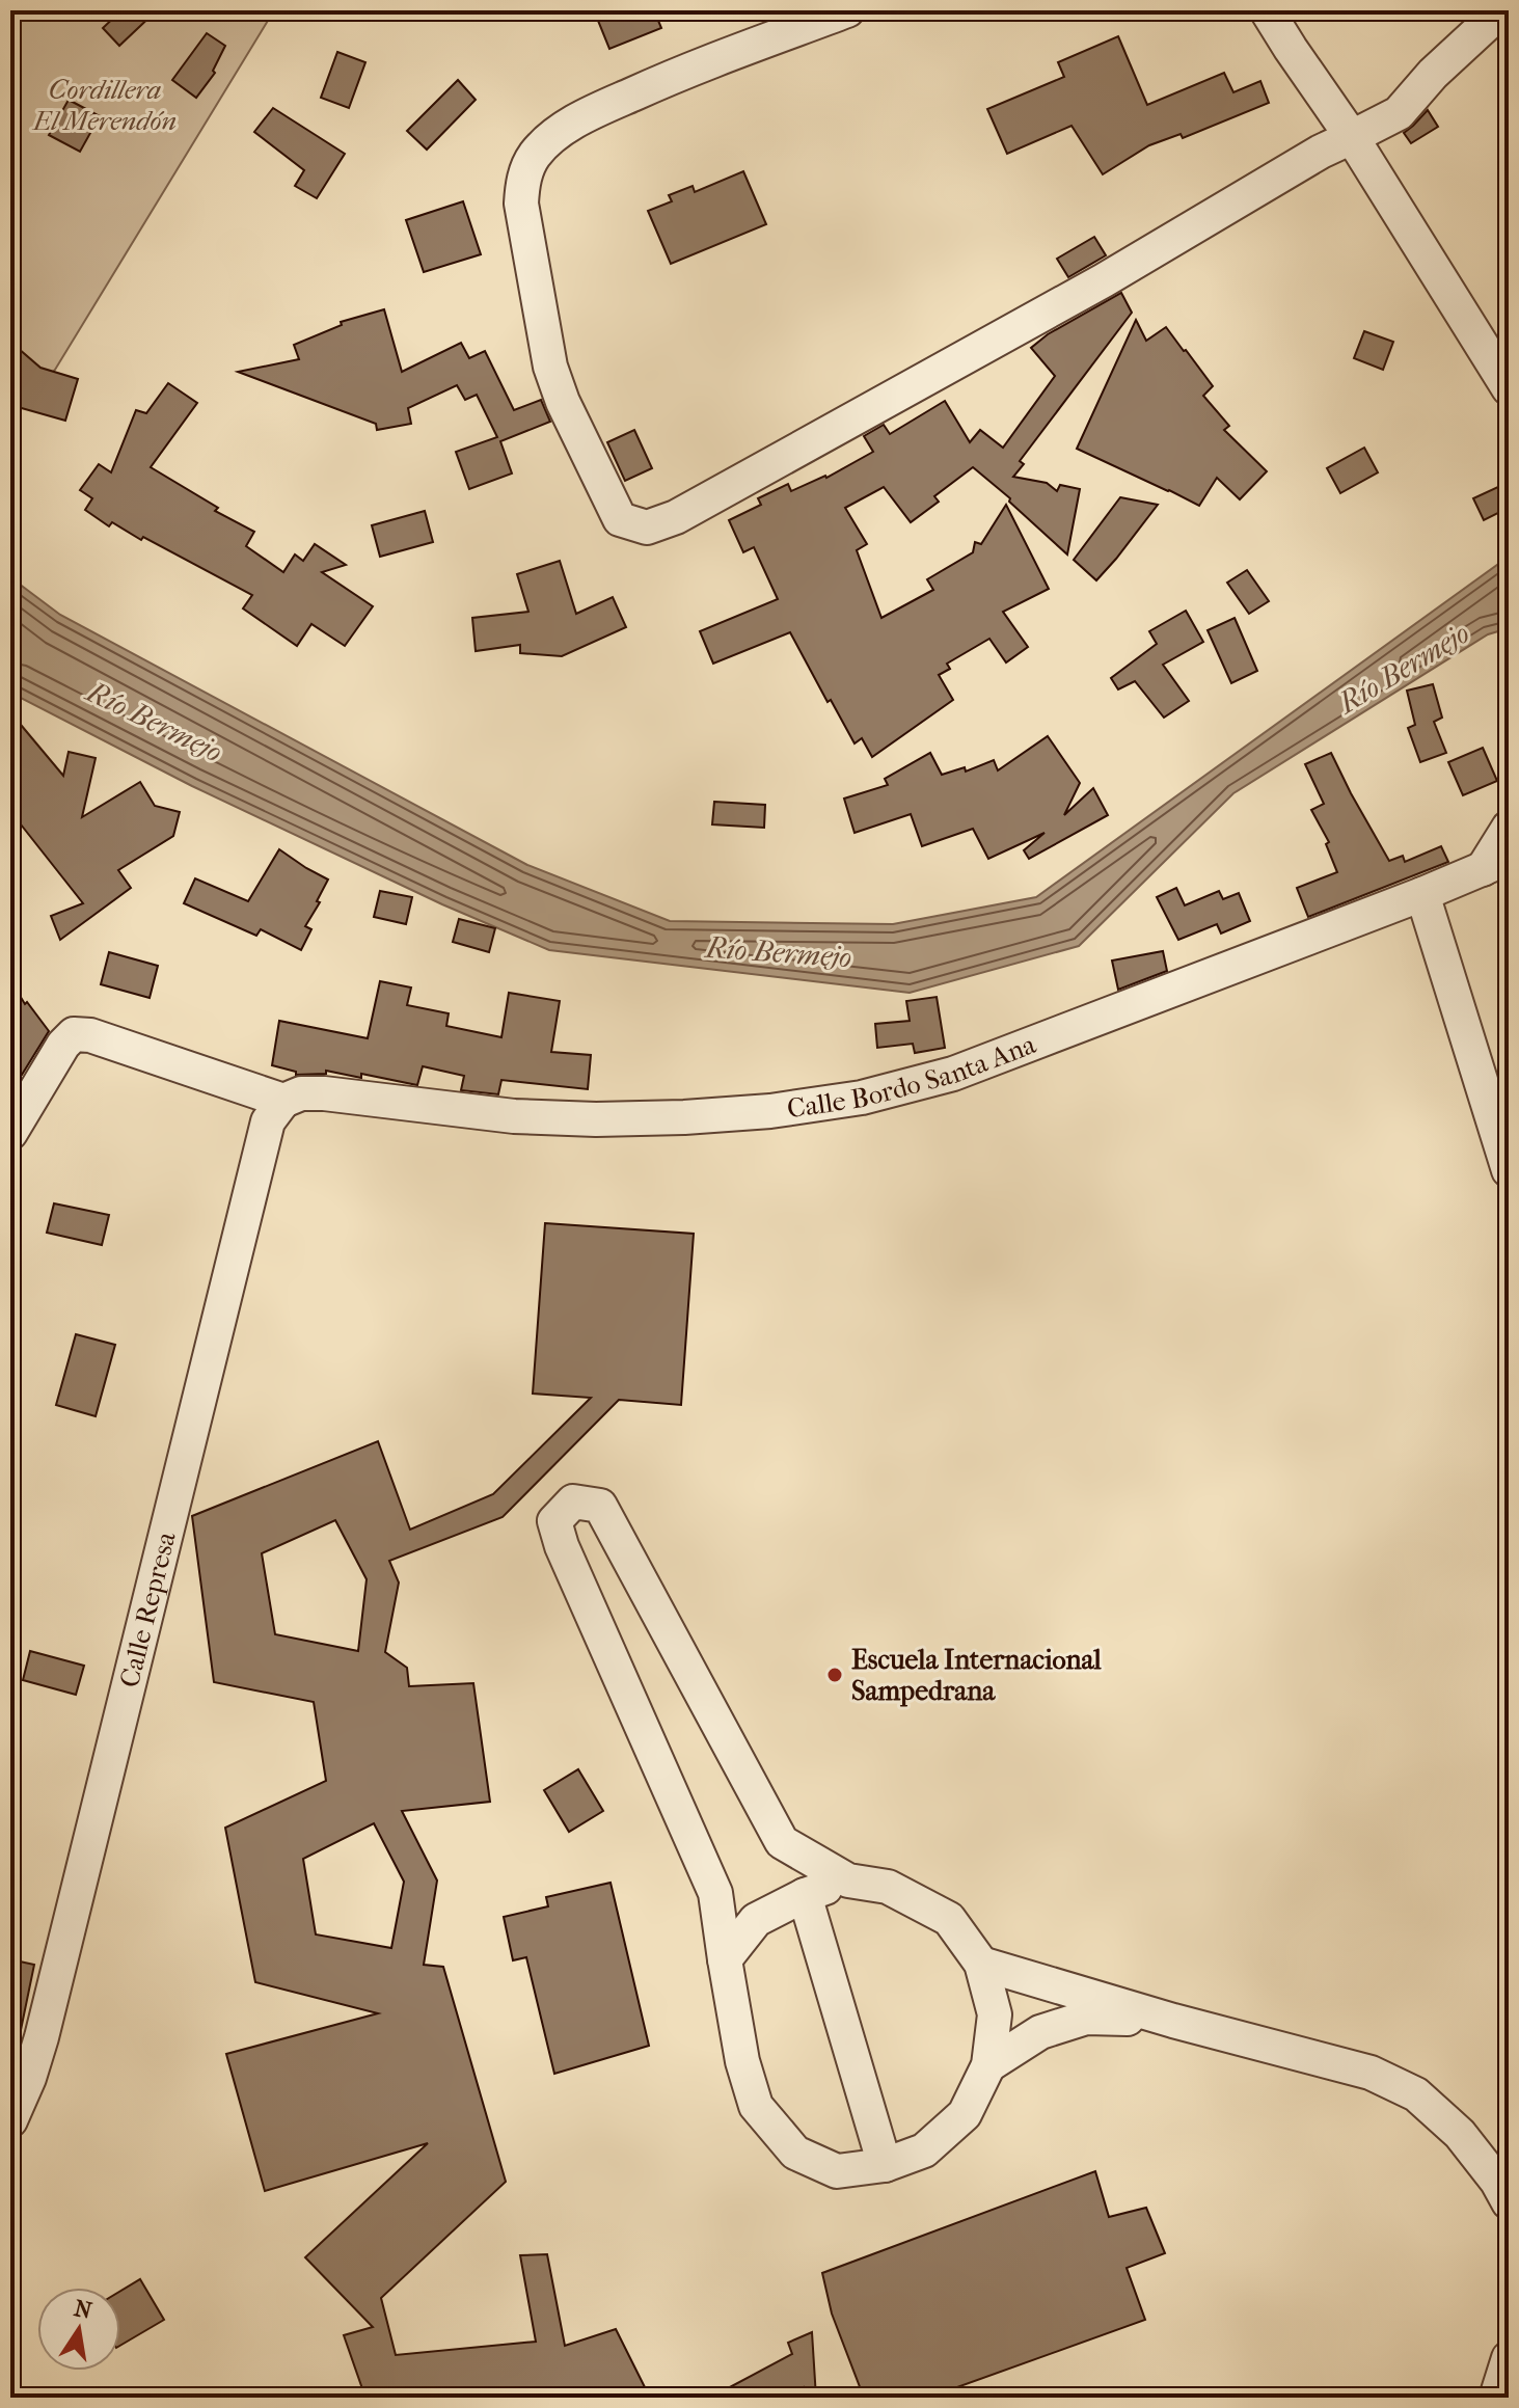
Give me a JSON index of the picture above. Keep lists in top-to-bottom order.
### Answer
{
  "streets": {
    "street": ["Calle Bordo Santa Ana", "Calle Represa"]
  },
  "crossings": [
    ["Calle Bordo Santa Ana", "Calle Represa"]
  ],
  "water": ["Río Bermejo"],
  "parks": ["Cordillera El Merendón"],
  "places": ["Escuela Internacional Sampedrana"],
  "north": "top"
}
